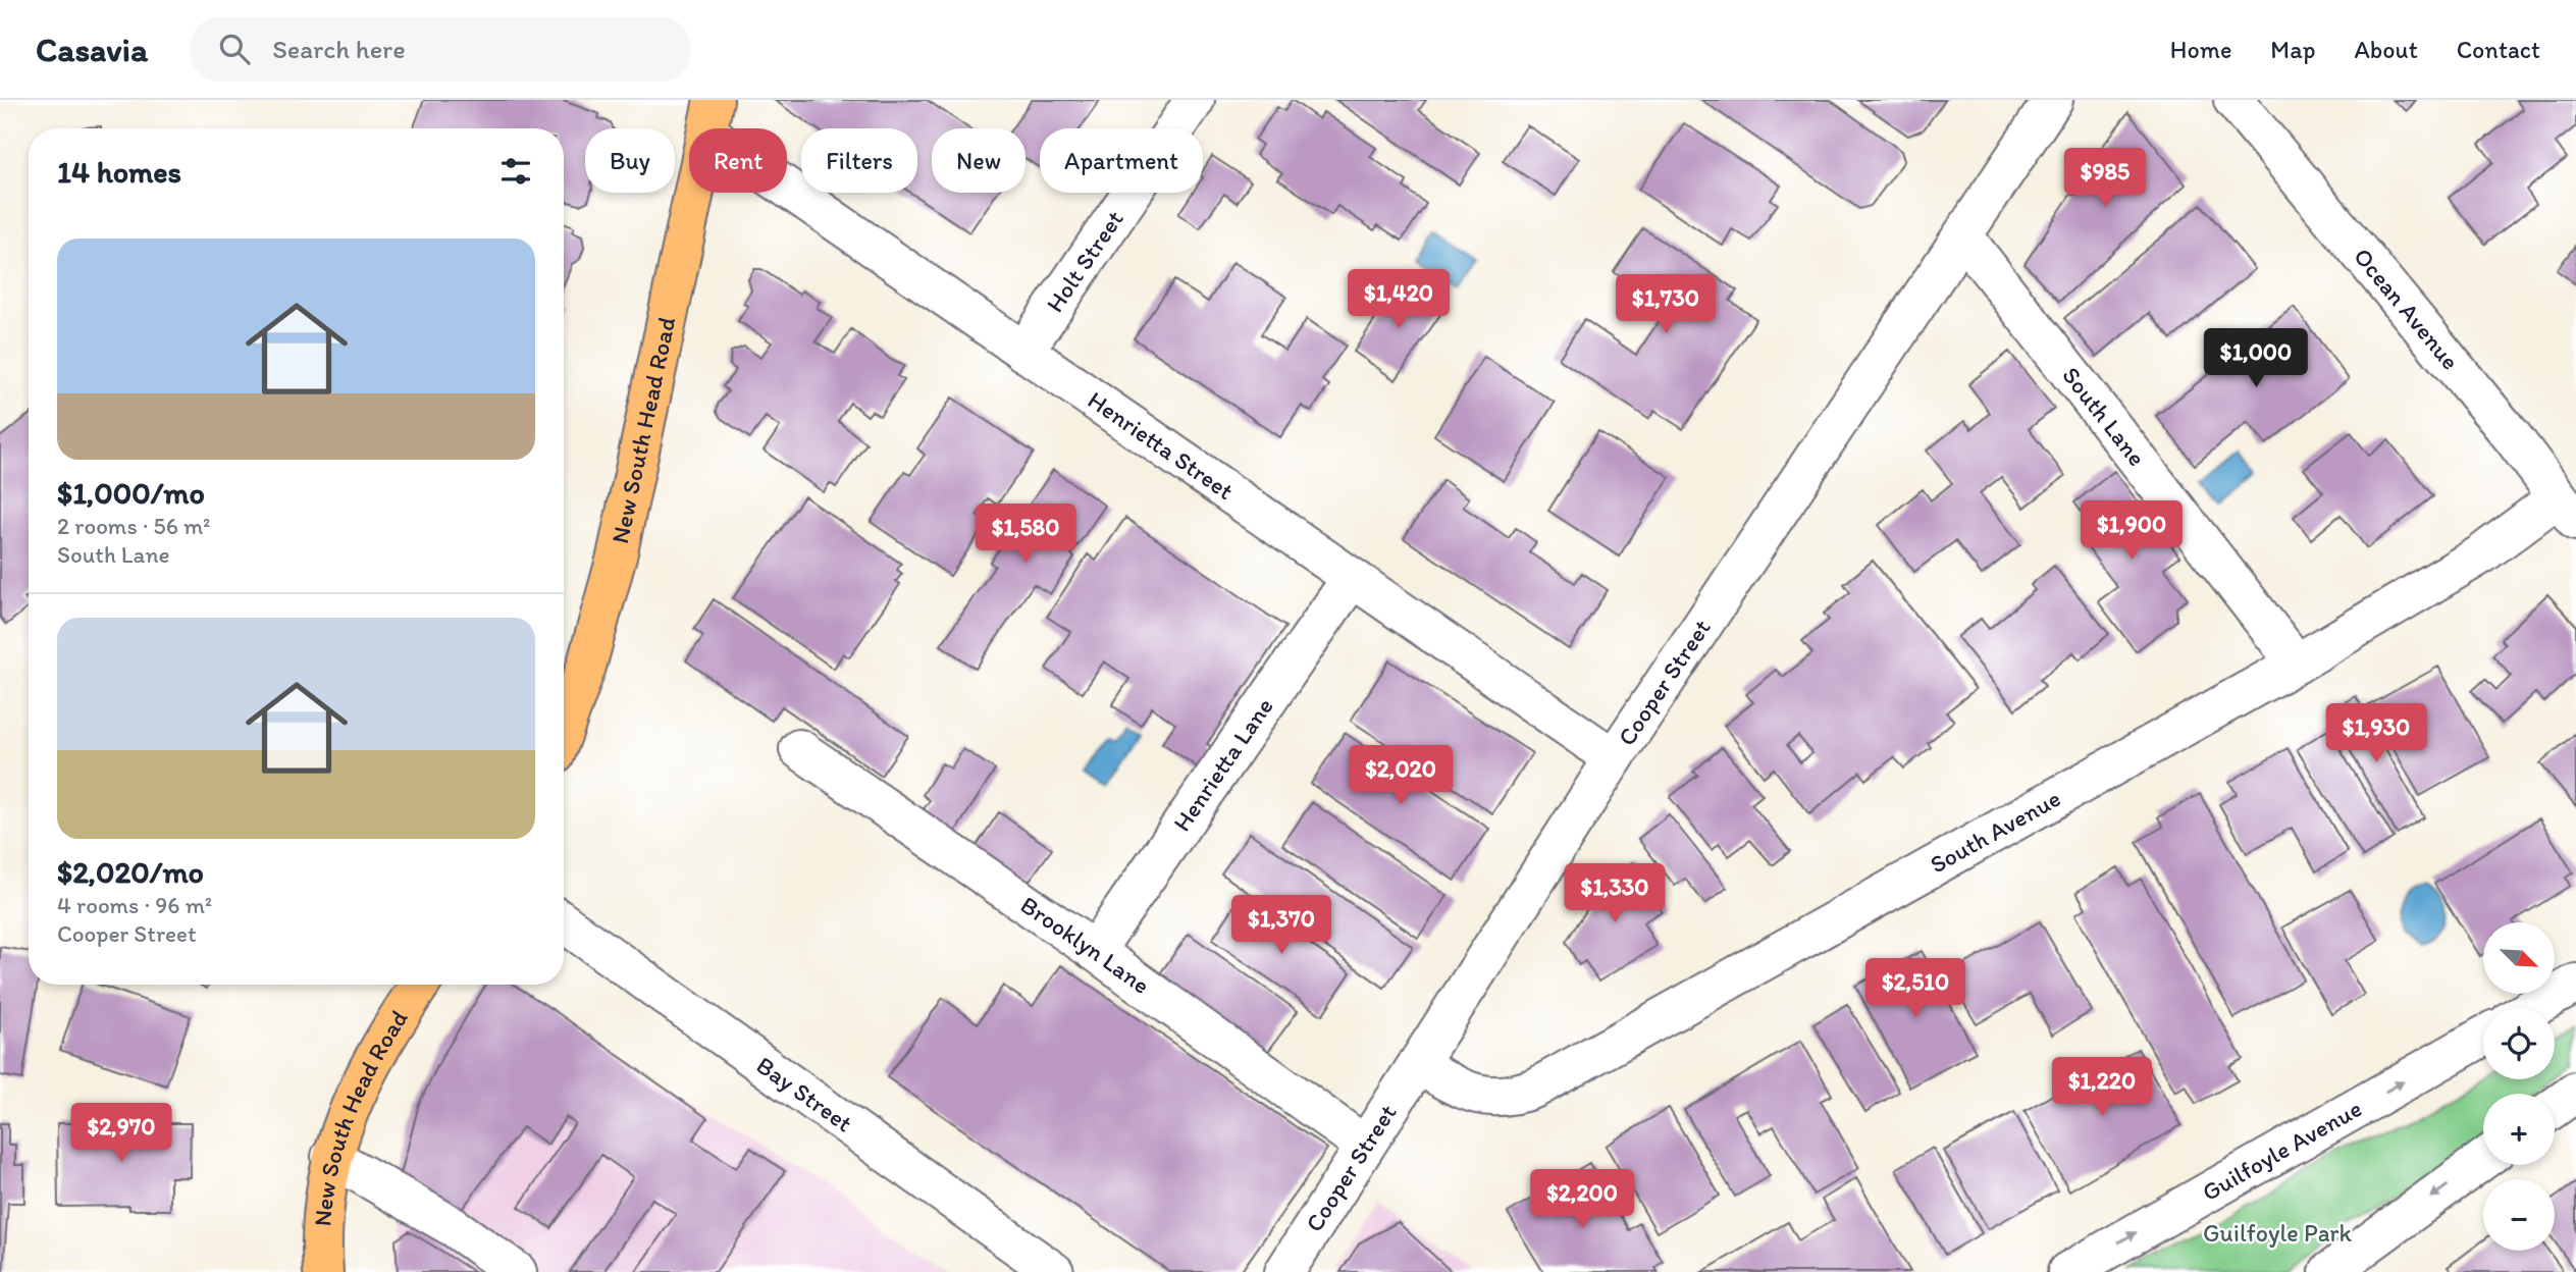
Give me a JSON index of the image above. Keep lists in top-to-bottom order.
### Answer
{
  "streets": {
    "main road": ["New South Head Road"],
    "street": [
      "Holt Street",
      "Ocean Avenue",
      "South Lane",
      "Henrietta Street",
      "Cooper Street",
      "Henrietta Lane",
      "South Avenue",
      "Brooklyn Lane",
      "Bay Street",
      "Guilfoyle Avenue"
    ]
  },
  "crossings": [
    ["Holt Street", "Henrietta Street"],
    ["Ocean Avenue", "South Avenue"],
    ["South Lane", "Cooper Street"],
    ["South Lane", "South Avenue"],
    ["New South Head Road", "Henrietta Street"],
    ["Henrietta Street", "Cooper Street"],
    ["Henrietta Street", "Henrietta Lane"],
    ["Cooper Street", "South Avenue"],
    ["Cooper Street", "Brooklyn Lane"],
    ["Henrietta Lane", "Brooklyn Lane"]
  ],
  "parks": ["Guilfoyle Park"],
  "north": "bottom right",
  "page": {
    "header": "Casavia",
    "search": "Search here",
    "nav": [
      "Home",
      "Map",
      "About",
      "Contact"
    ],
    "chip": [
      "Buy",
      "Rent",
      "Filters",
      "New",
      "Apartment"
    ],
    "heading": "14 homes",
    "price": [
      "$985",
      "$1,420",
      "$1,730",
      "$1,000",
      "$1,900",
      "$1,580",
      "$1,930",
      "$2,020",
      "$1,330",
      "$1,370",
      "$2,510",
      "$1,220",
      "$2,970",
      "$2,200"
    ],
    "list": [
      {
        "name": "$1,000/mo",
        "note": "2 rooms · 56 m² · South Lane"
      },
      {
        "name": "$2,020/mo",
        "note": "4 rooms · 96 m² · Cooper Street"
      }
    ],
    "map_buttons": ["+", "−"]
  }
}
